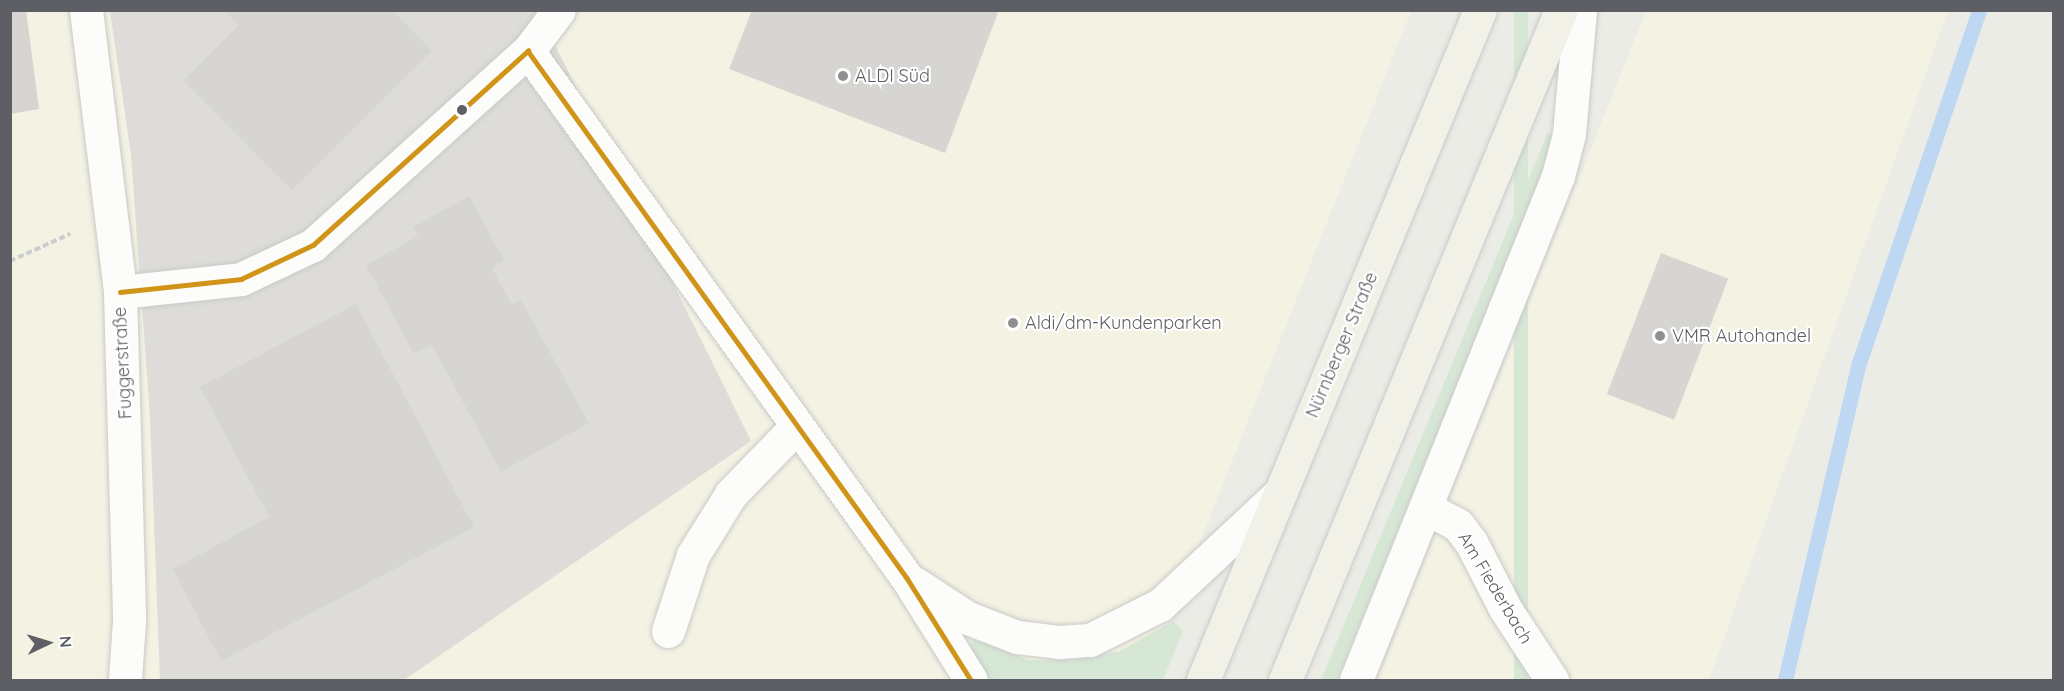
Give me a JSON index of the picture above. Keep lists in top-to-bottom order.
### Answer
{
  "streets": {
    "main road": ["Nürnberger Straße"],
    "street": ["Fuggerstraße", "Am Fiederbach"]
  },
  "places": ["ALDI Süd", "Aldi/dm-Kundenparken", "VMR Autohandel"],
  "north": "right"
}
